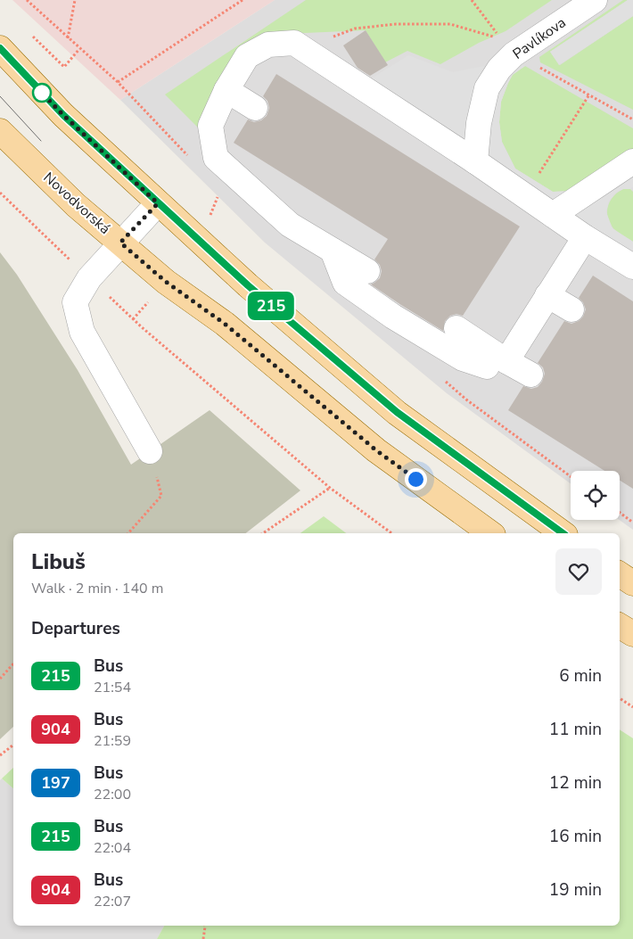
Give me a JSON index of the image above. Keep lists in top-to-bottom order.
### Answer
{
  "streets": {
    "main road": ["Novodvorská"],
    "street": ["Pavlíkova"]
  },
  "lines": ["bus line 215"],
  "page": {
    "on_map": "215",
    "heading": [
      ["Libuš", "Walk · 2 min · 140 m"],
      "Departures"
    ],
    "list": [
      {
        "mark": "215",
        "name": "Bus",
        "note": "21:54",
        "value": "6 min"
      },
      {
        "mark": "904",
        "name": "Bus",
        "note": "21:59",
        "value": "11 min"
      },
      {
        "mark": "197",
        "name": "Bus",
        "note": "22:00",
        "value": "12 min"
      },
      {
        "mark": "215",
        "name": "Bus",
        "note": "22:04",
        "value": "16 min"
      },
      {
        "mark": "904",
        "name": "Bus",
        "note": "22:07",
        "value": "19 min"
      }
    ]
  }
}
